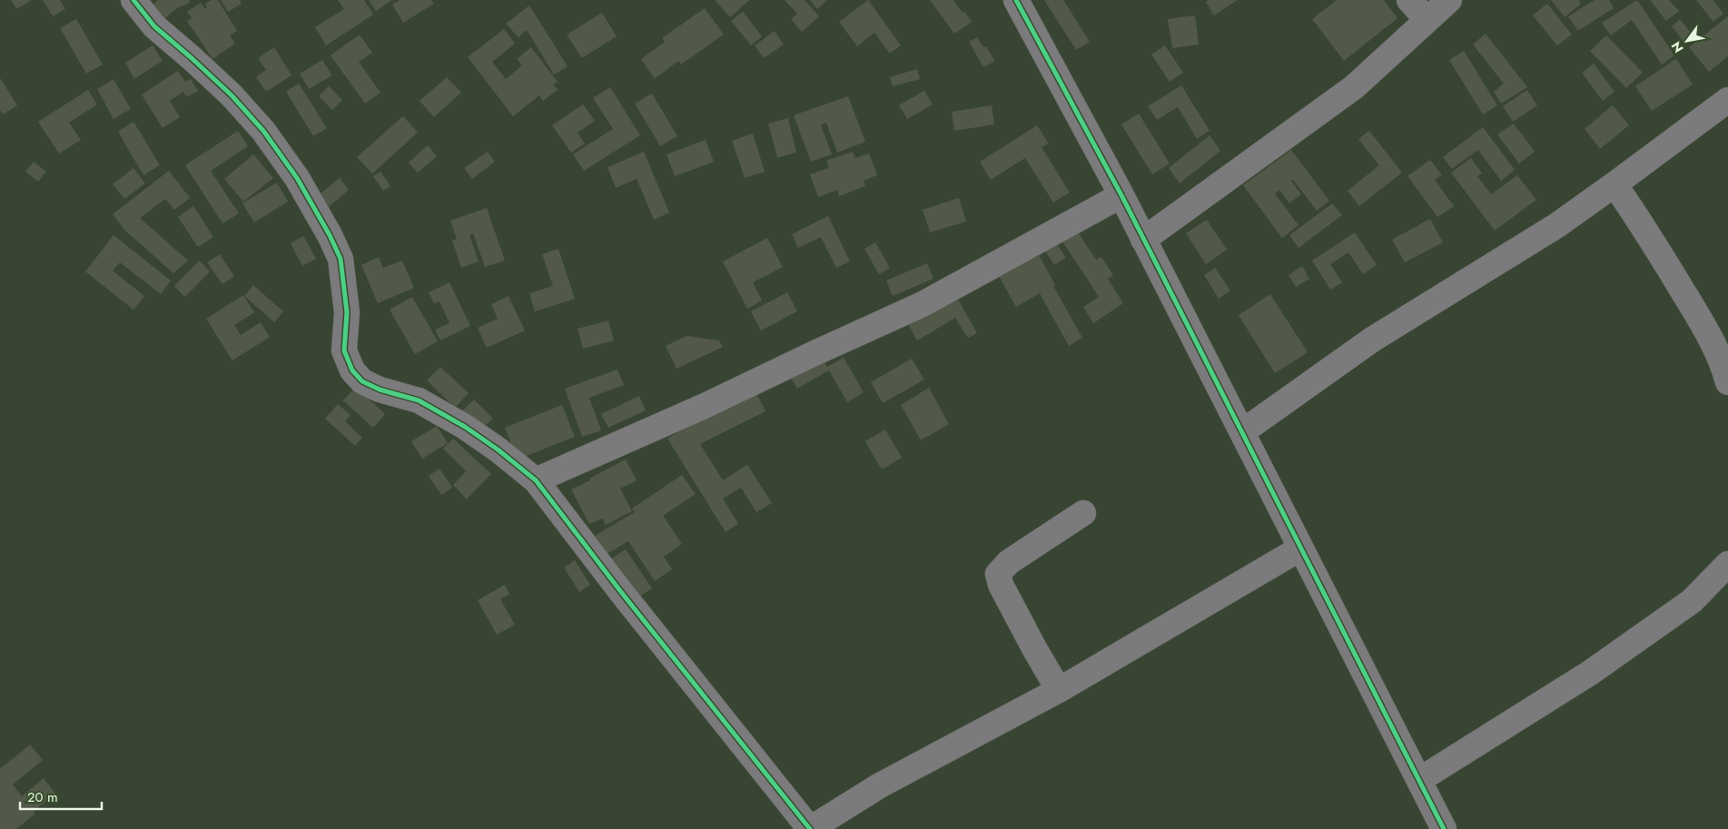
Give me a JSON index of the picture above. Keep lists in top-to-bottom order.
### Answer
{
  "scale_bar": "20 m",
  "north": "bottom left"
}
